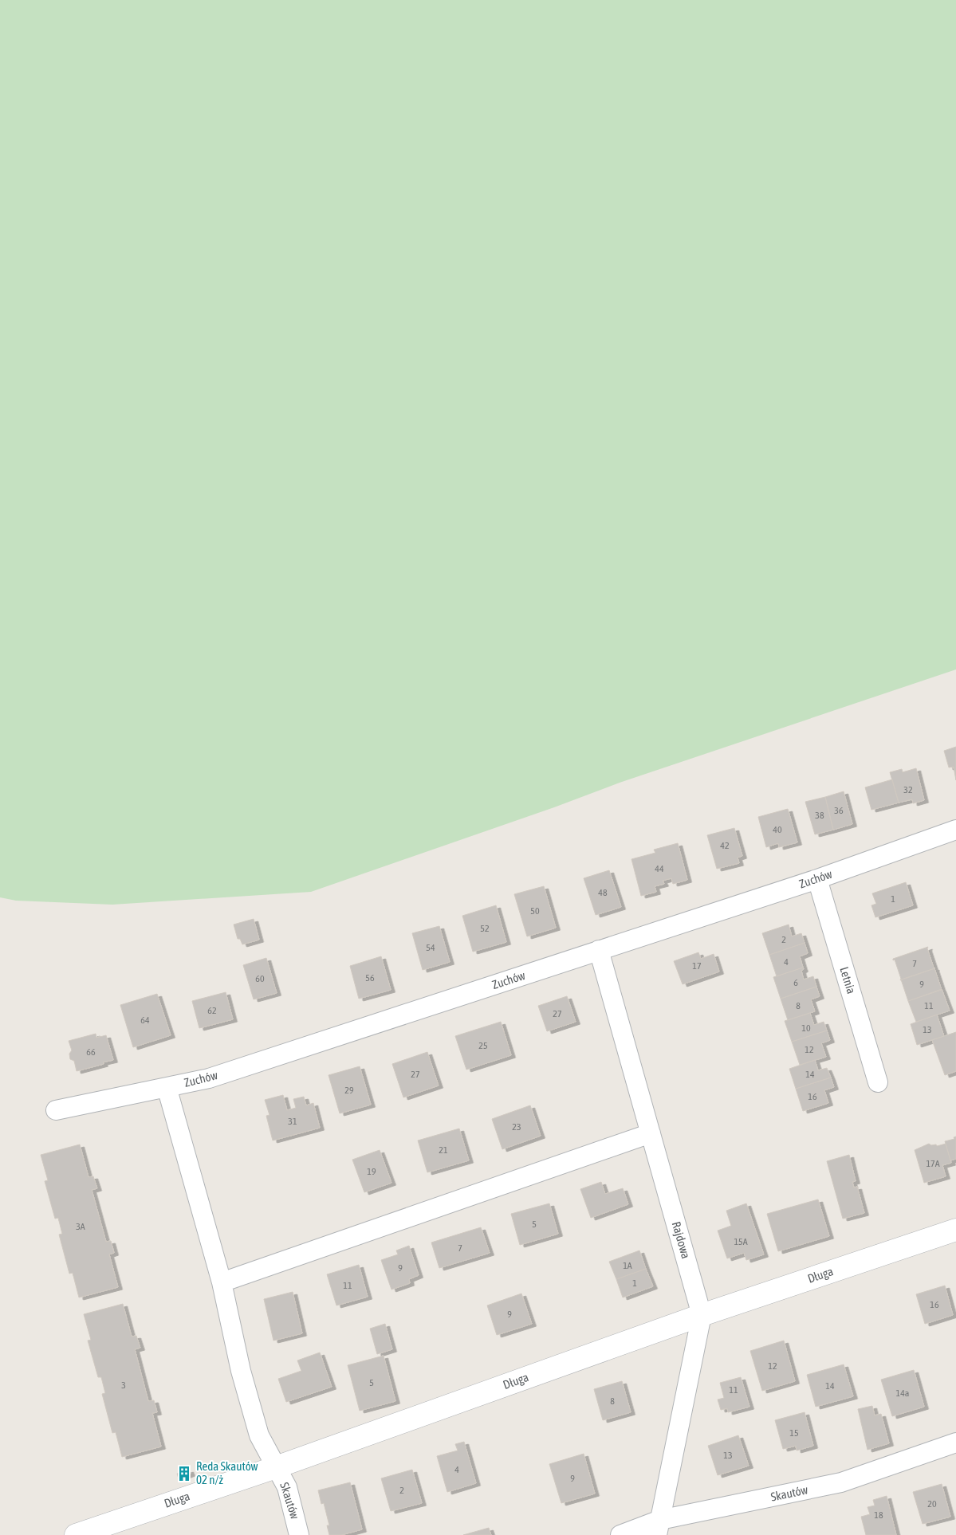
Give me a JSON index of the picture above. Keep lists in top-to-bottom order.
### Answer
{
  "streets": {
    "street": [
      "Zuchów",
      "Letnia",
      "Rajdowa",
      "Długa",
      "Skautów"
    ]
  },
  "crossings": [
    ["Zuchów", "Letnia"],
    ["Zuchów", "Rajdowa"],
    ["Zuchów", "Skautów"],
    ["Rajdowa", "Długa"],
    ["Rajdowa", "Skautów"],
    ["Długa", "Skautów"]
  ],
  "places": {
    "building": ["Reda Skautów 02 n/ż"]
  },
  "house_numbers": [
    "32",
    "36",
    "38",
    "40",
    "42",
    "44",
    "48",
    "1",
    "50",
    "52",
    "2",
    "54",
    "4",
    "7",
    "17",
    "56",
    "60",
    "6",
    "9",
    "8",
    "11",
    "62",
    "27",
    "64",
    "10",
    "13",
    "25",
    "12",
    "66",
    "27",
    "14",
    "29",
    "16",
    "31",
    "23",
    "21",
    "17A",
    "19",
    "5",
    "3A",
    "15A",
    "7",
    "1A",
    "9",
    "1",
    "11",
    "16",
    "9",
    "12",
    "5",
    "3",
    "14",
    "11",
    "14a",
    "8",
    "15",
    "13",
    "4",
    "9",
    "2",
    "20",
    "18"
  ]
}
